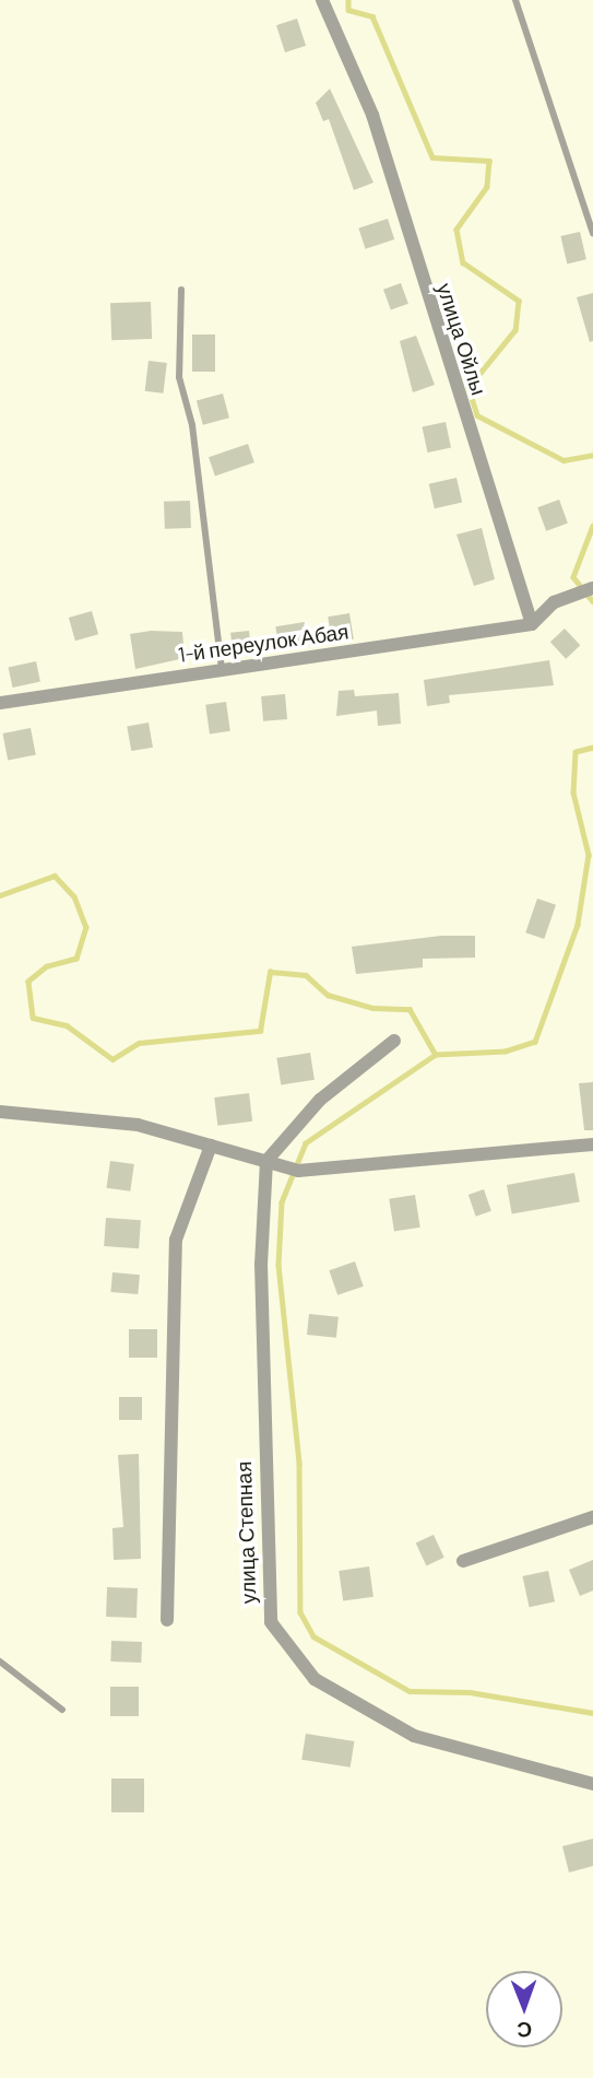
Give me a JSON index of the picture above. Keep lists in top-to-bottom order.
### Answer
{
  "streets": {
    "street": ["улица Ойлы", "1-й переулок Абая", "улица Степная"]
  },
  "crossings": [
    ["улица Ойлы", "1-й переулок Абая"]
  ],
  "north": "bottom"
}
